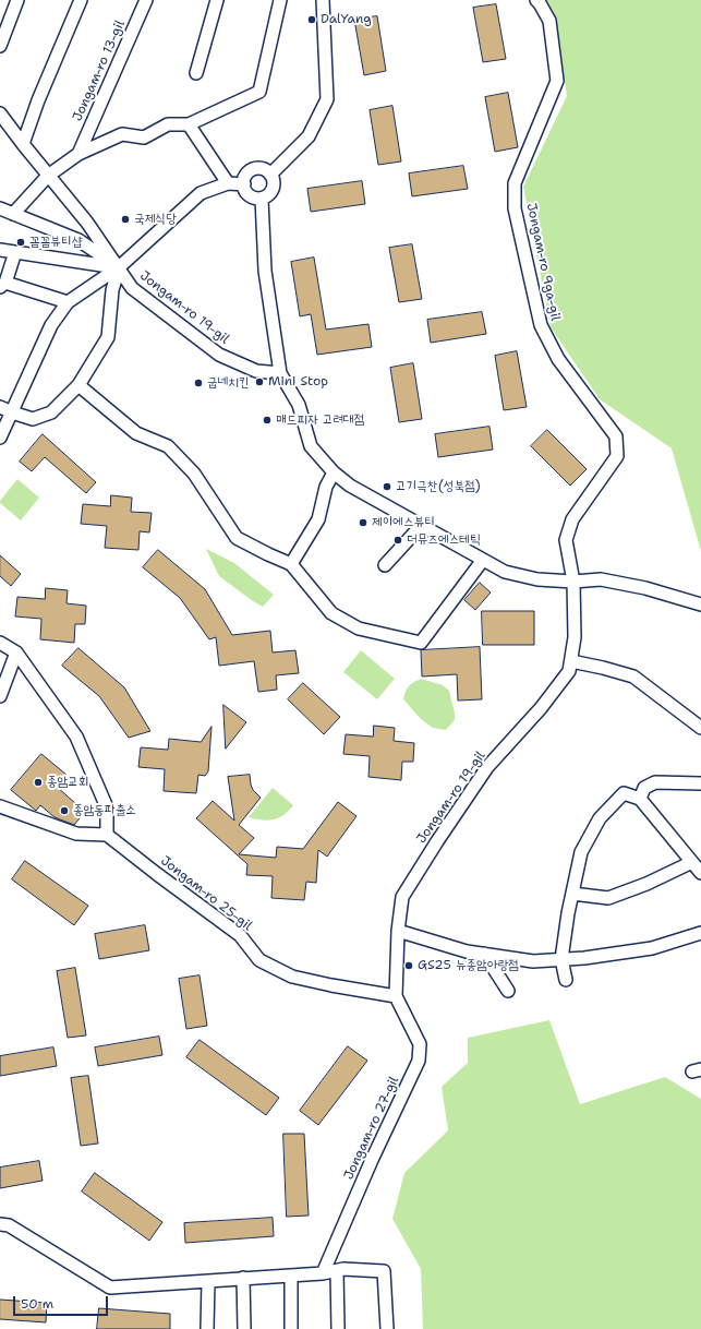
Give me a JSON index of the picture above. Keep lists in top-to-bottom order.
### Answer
{
  "streets": {
    "street": [
      "Jongam-ro 13-gil",
      "Jongam-ro 9ga-gil",
      "Jongam-ro 19-gil",
      "Jongam-ro 25-gil",
      "Jongam-ro 27-gil"
    ]
  },
  "crossings": [
    ["Jongam-ro 9ga-gil", "Jongam-ro 19-gil"],
    ["Jongam-ro 19-gil", "Jongam-ro 25-gil"],
    ["Jongam-ro 19-gil", "Jongam-ro 27-gil"],
    ["Jongam-ro 25-gil", "Jongam-ro 27-gil"]
  ],
  "places": [
    "DalYang",
    "국제식당",
    "꼼꼼뷰티샵",
    "Mini Stop",
    "굽네치킨",
    "매드피자 고려대점",
    "고기극찬(성북점)",
    "제이에스뷰티",
    "더뮤즈에스테틱",
    "종암교회",
    "종암동파출소",
    "GS25 뉴종암아랑점"
  ],
  "scale_bar": "50 m"
}
